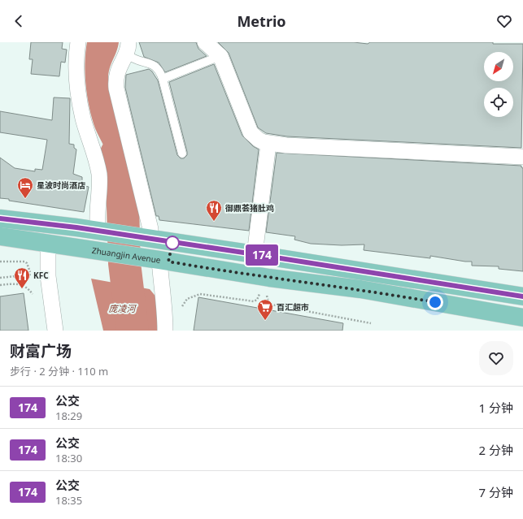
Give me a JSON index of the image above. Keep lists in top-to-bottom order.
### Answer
{
  "streets": {
    "main road": ["Zhuangjin Avenue"]
  },
  "water": ["庞凌河"],
  "places": {
    "hotel": ["星波时尚酒店"],
    "restaurant": ["御鼎荟猪肚鸡", "KFC"],
    "supermarket": ["百汇超市"]
  },
  "lines": ["bus line 174"],
  "north": "bottom left",
  "page": {
    "header": "Metrio",
    "on_map": "174",
    "heading": ["财富广场", "步行 · 2 分钟 · 110 m"],
    "list": [
      {
        "mark": "174",
        "name": "公交",
        "note": "18:29",
        "value": "1 分钟"
      },
      {
        "mark": "174",
        "name": "公交",
        "note": "18:30",
        "value": "2 分钟"
      },
      {
        "mark": "174",
        "name": "公交",
        "note": "18:35",
        "value": "7 分钟"
      }
    ]
  }
}
